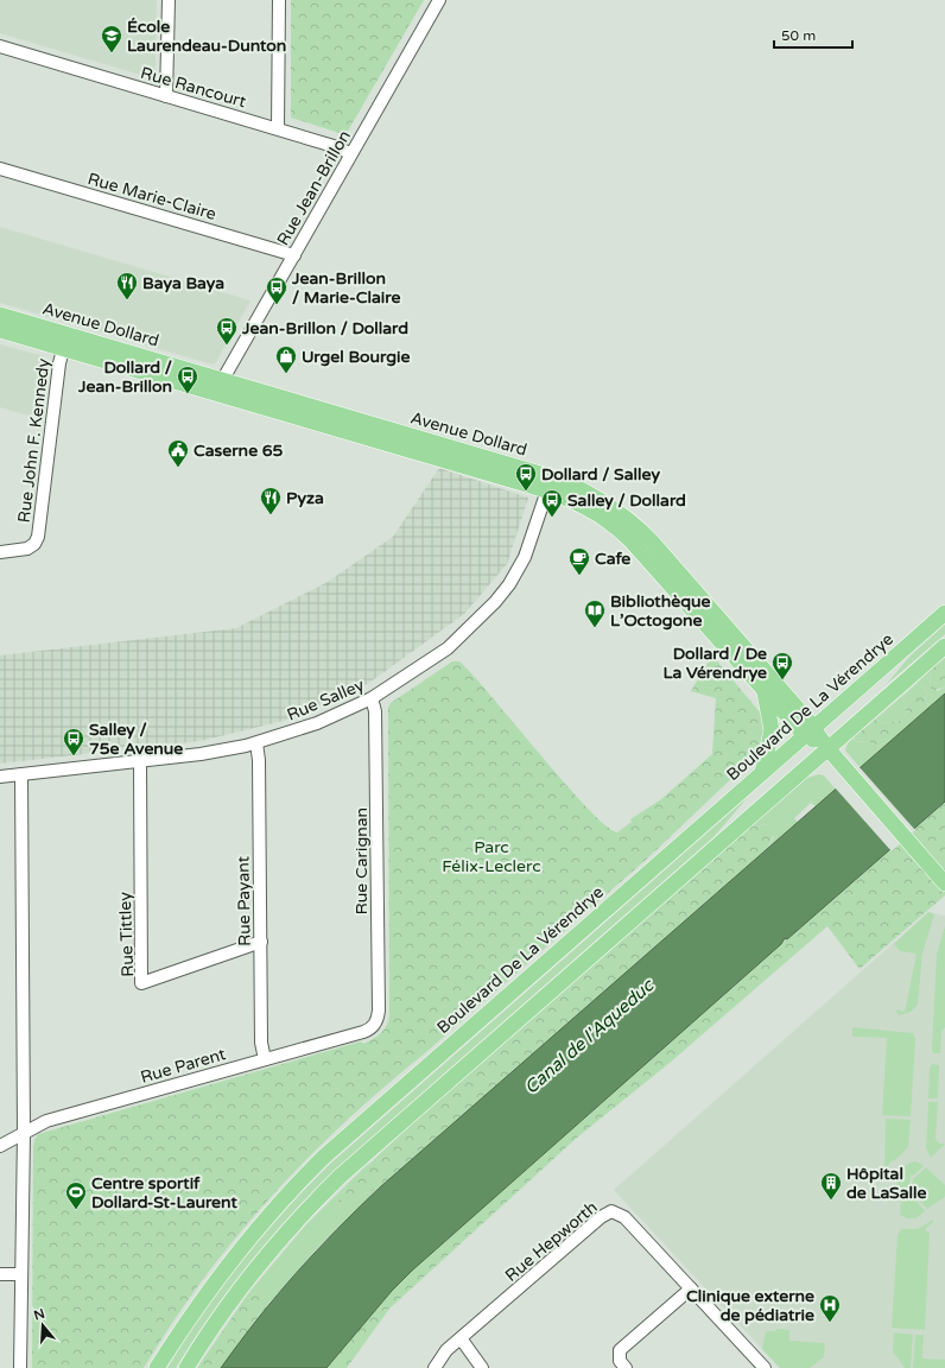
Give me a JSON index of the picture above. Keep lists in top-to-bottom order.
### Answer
{
  "streets": {
    "main road": ["Avenue Dollard", "Boulevard De La Vérendrye"],
    "street": [
      "Rue Rancourt",
      "Rue Jean-Brillon",
      "Rue Marie-Claire",
      "Rue John F. Kennedy",
      "Rue Salley",
      "Rue Carignan",
      "Rue Payant",
      "Rue Tittley",
      "Rue Parent",
      "Rue Hepworth"
    ]
  },
  "crossings": [
    ["Rue Rancourt", "Rue Jean-Brillon"],
    ["Rue Jean-Brillon", "Rue Marie-Claire"],
    ["Rue Jean-Brillon", "Avenue Dollard"],
    ["Avenue Dollard", "Rue John F. Kennedy"],
    ["Avenue Dollard", "Rue Salley"],
    ["Avenue Dollard", "Boulevard De La Vérendrye"],
    ["Rue Salley", "Rue Carignan"],
    ["Rue Salley", "Rue Payant"],
    ["Rue Salley", "Rue Tittley"],
    ["Rue Carignan", "Rue Parent"],
    ["Rue Payant", "Rue Tittley"],
    ["Rue Payant", "Rue Parent"]
  ],
  "water": ["Canal de l'Aqueduc"],
  "parks": ["Parc Félix-Leclerc"],
  "places": {
    "school or university": ["École Laurendeau-Dunton"],
    "restaurant": ["Baya Baya", "Pyza"],
    "bus stop": [
      "Jean-Brillon / Marie-Claire",
      "Jean-Brillon / Dollard",
      "Dollard / Jean-Brillon",
      "Dollard / Salley",
      "Salley / Dollard",
      "Dollard / De La Vérendrye",
      "Salley / 75e Avenue"
    ],
    "shop": ["Urgel Bourgie"],
    "public building": ["Caserne 65"],
    "cafe": ["Cafe"],
    "library": ["Bibliothèque L’Octogone"],
    "building": ["Hôpital de LaSalle"],
    "sports": ["Centre sportif Dollard-St-Laurent"],
    "hospital": ["Clinique externe de pédiatrie"]
  },
  "scale_bar": "50 m",
  "north": "top"
}
